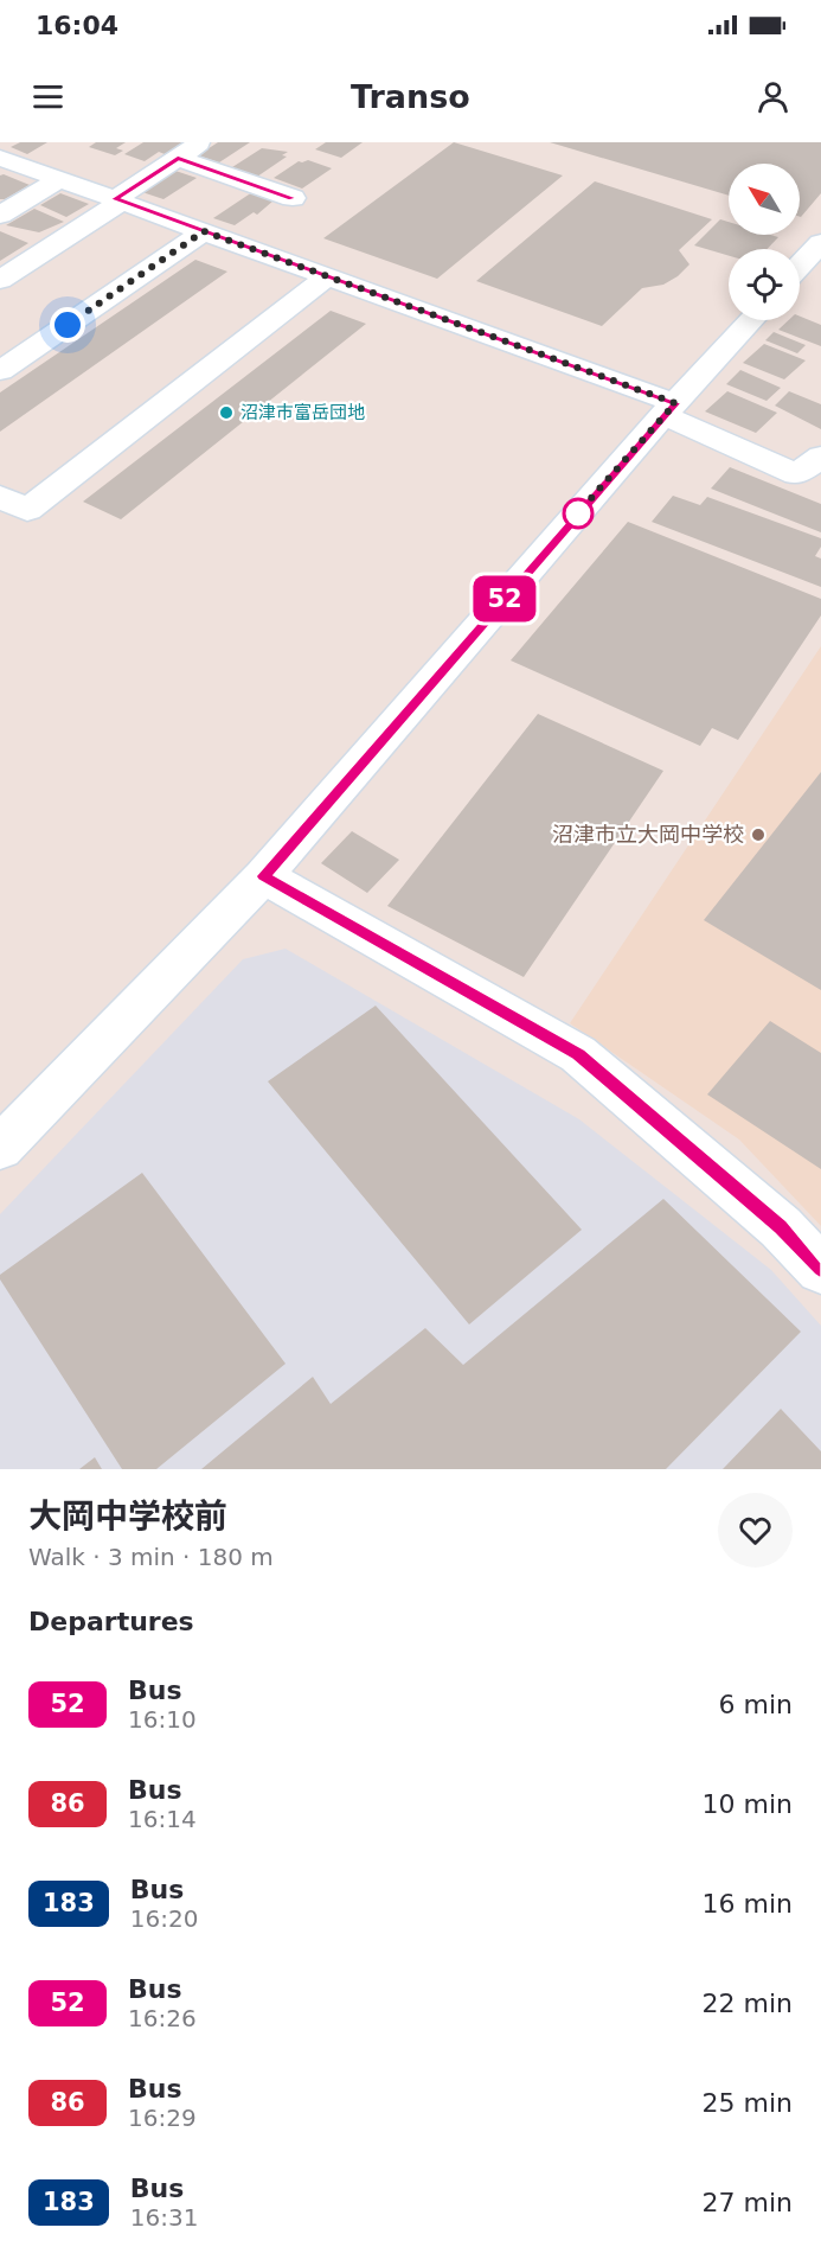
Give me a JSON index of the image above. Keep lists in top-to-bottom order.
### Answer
{
  "places": ["沼津市富岳団地", "沼津市立大岡中学校"],
  "lines": ["bus line 52"],
  "north": "top left",
  "page": {
    "status": "16:04",
    "header": "Transo",
    "on_map": "52",
    "heading": [
      ["大岡中学校前", "Walk · 3 min · 180 m"],
      "Departures"
    ],
    "list": [
      {
        "mark": "52",
        "name": "Bus",
        "note": "16:10",
        "value": "6 min"
      },
      {
        "mark": "86",
        "name": "Bus",
        "note": "16:14",
        "value": "10 min"
      },
      {
        "mark": "183",
        "name": "Bus",
        "note": "16:20",
        "value": "16 min"
      },
      {
        "mark": "52",
        "name": "Bus",
        "note": "16:26",
        "value": "22 min"
      },
      {
        "mark": "86",
        "name": "Bus",
        "note": "16:29",
        "value": "25 min"
      },
      {
        "mark": "183",
        "name": "Bus",
        "note": "16:31",
        "value": "27 min"
      }
    ]
  }
}
